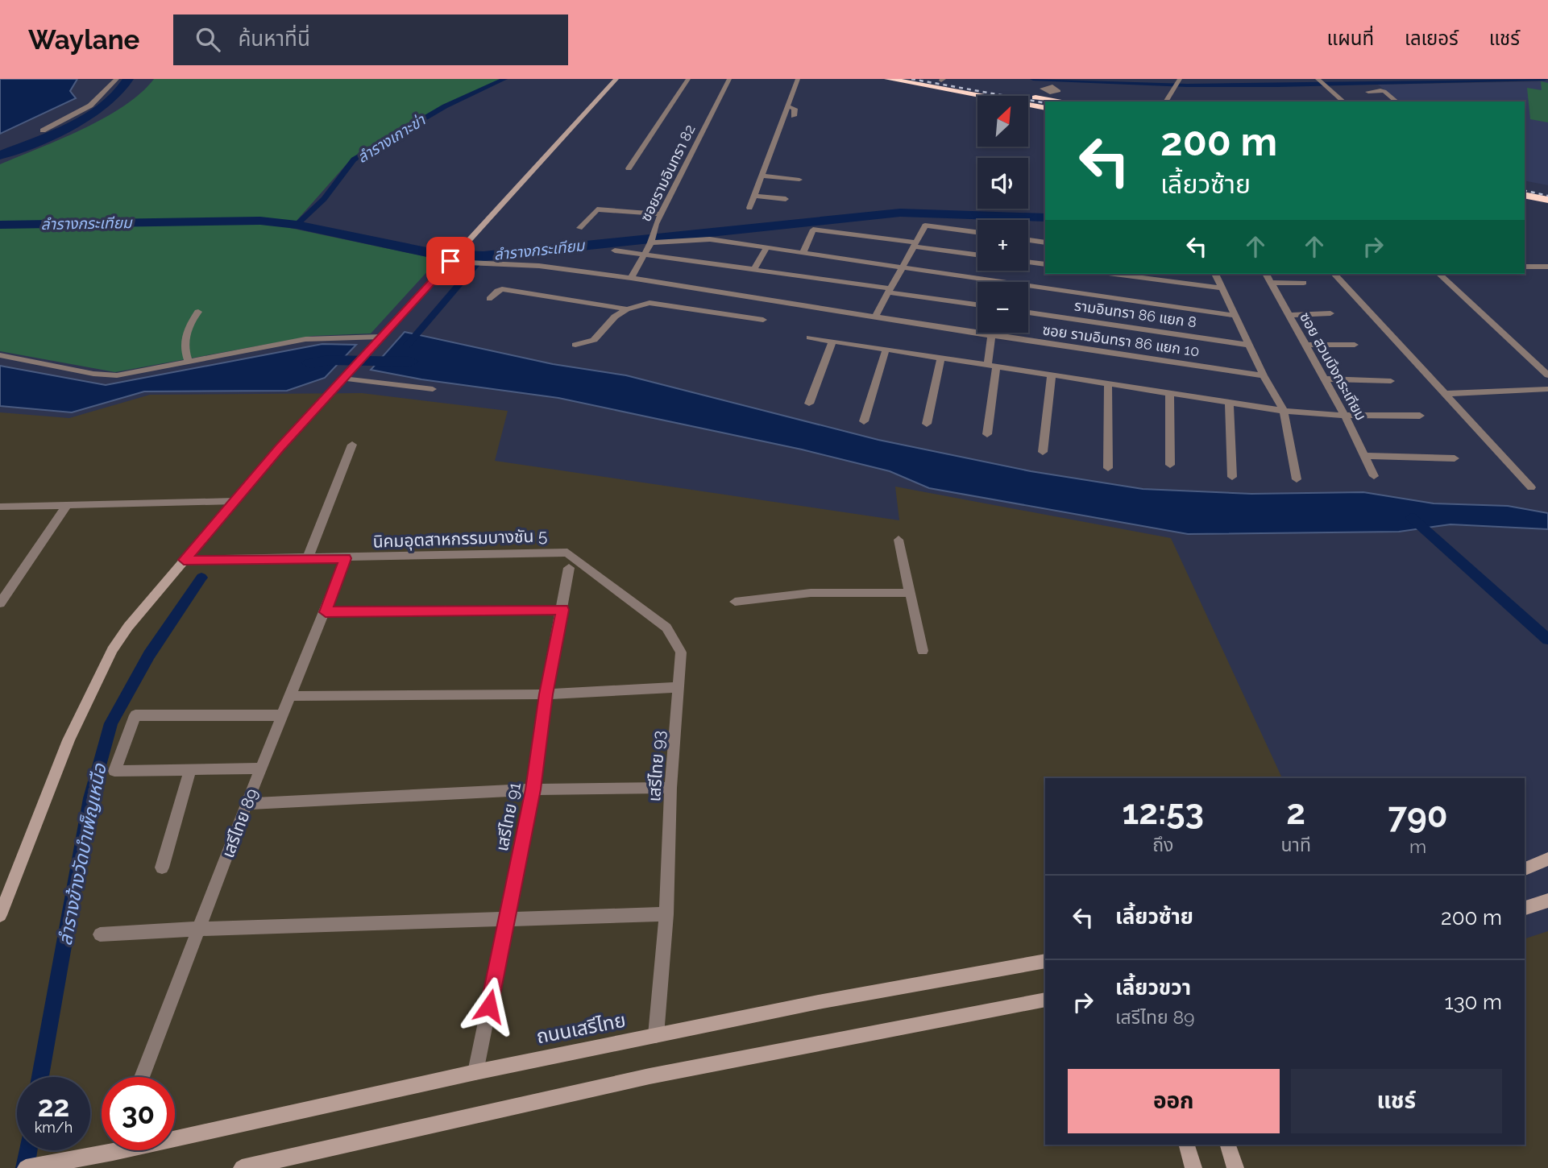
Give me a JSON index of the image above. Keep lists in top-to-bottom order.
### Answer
{
  "streets": {
    "street": [
      "ซอยรามอินทรา 82",
      "รามอินทรา 86 แยก 8",
      "ซอย รามอินทรา 86 แยก 10",
      "ซอย สวนบึงกระเทียม",
      "นิคมอุตสาหกรรมบางชัน 5",
      "เสรีไทย 93",
      "เสรีไทย 91",
      "เสรีไทย 89",
      "ถนนเสรีไทย"
    ]
  },
  "crossings": [
    ["ซอยรามอินทรา 82", "ซอย รามอินทรา 86 แยก 10"],
    ["นิคมอุตสาหกรรมบางชัน 5", "เสรีไทย 93"],
    ["นิคมอุตสาหกรรมบางชัน 5", "เสรีไทย 89"],
    ["เสรีไทย 93", "ถนนเสรีไทย"],
    ["เสรีไทย 91", "ถนนเสรีไทย"]
  ],
  "water": ["ลำรางเกาะข่า", "ลำรางกระเทียม", "ลำรางข้างวัดบำเพ็ญเหนือ"],
  "north": "top right",
  "page": {
    "header": "Waylane",
    "search": "ค้นหาที่นี่",
    "nav": ["แผนที่", "เลเยอร์", "แชร์"],
    "map_buttons": ["+", "−"],
    "turn": ["200 m", "เลี้ยวซ้าย"],
    "eta": [
      "12:53",
      "ถึง",
      "2",
      "นาที",
      "790",
      "m"
    ],
    "list": [
      {
        "name": "เลี้ยวซ้าย",
        "value": "200 m"
      },
      {
        "name": "เลี้ยวขวา",
        "note": "เสรีไทย 89",
        "value": "130 m"
      }
    ],
    "buttons": ["ออก", "แชร์"],
    "speed": "22 km/h",
    "limit": "30"
  }
}
